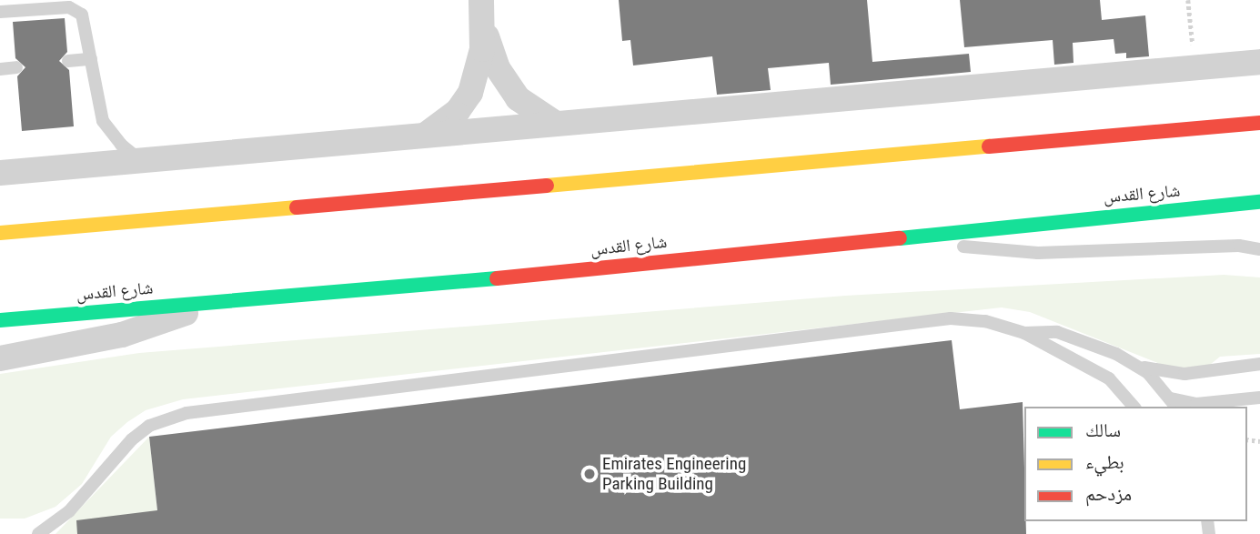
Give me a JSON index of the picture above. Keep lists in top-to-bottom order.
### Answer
{
  "streets": {
    "main road": ["شارع القدس"]
  },
  "places": ["Emirates Engineering Parking Building"],
  "legend": ["سالك", "بطيء", "مزدحم"]
}
